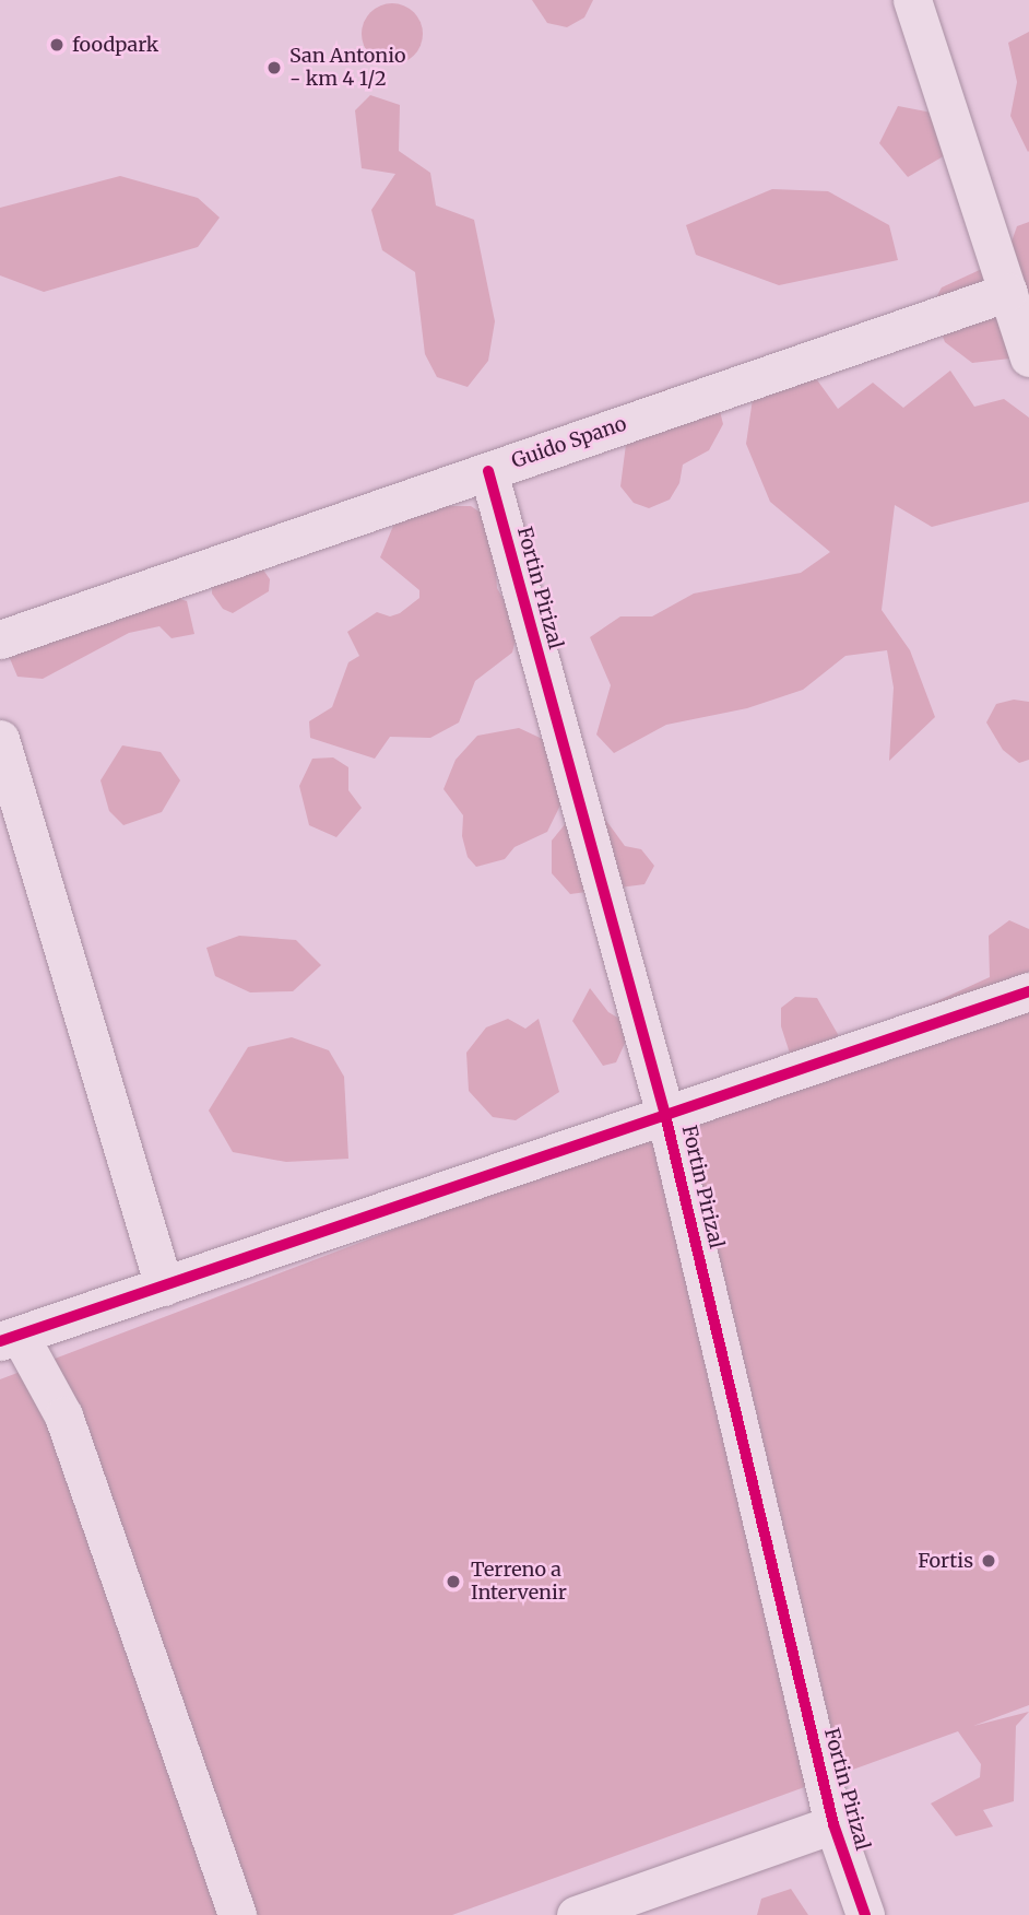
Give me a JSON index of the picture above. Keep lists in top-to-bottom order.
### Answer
{
  "streets": {
    "street": ["Guido Spano", "Fortin Pirizal"]
  },
  "crossings": [
    ["Guido Spano", "Fortin Pirizal"]
  ],
  "places": [
    "foodpark",
    "San Antonio - km 4 1/2",
    "Fortis",
    "Terreno a Intervenir"
  ]
}
